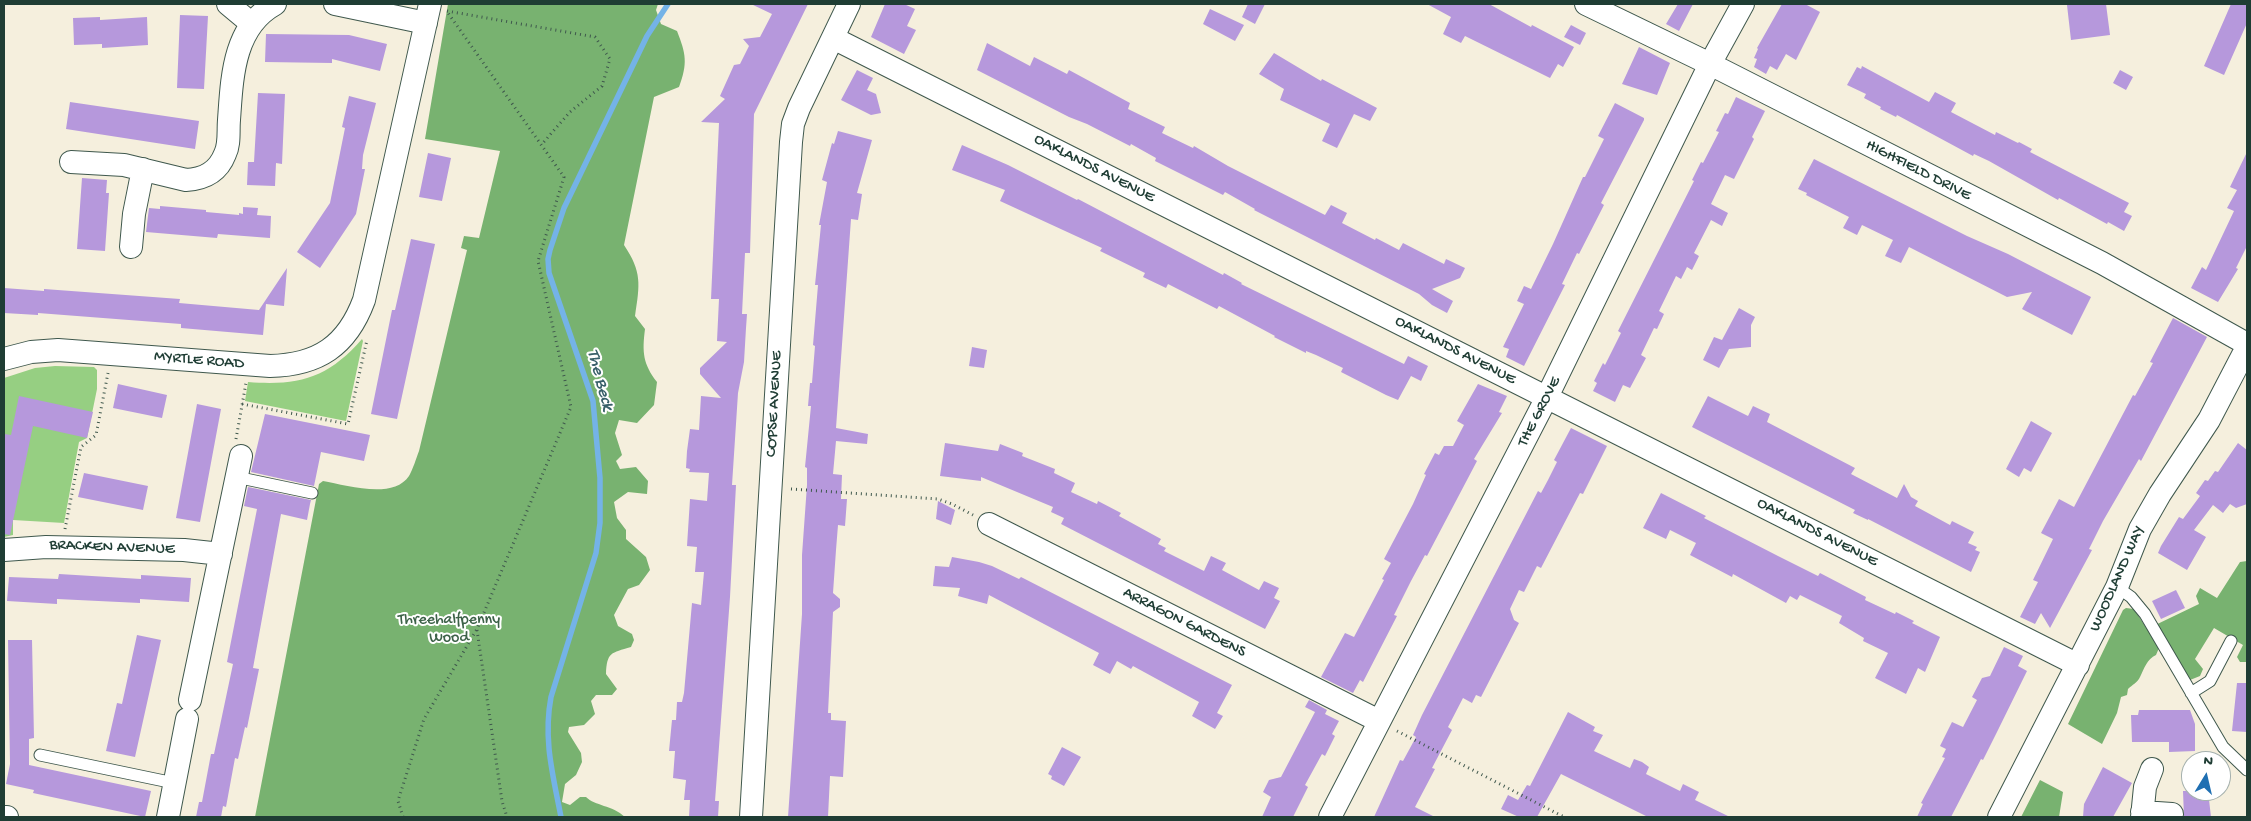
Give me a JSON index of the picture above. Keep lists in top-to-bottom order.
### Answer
{
  "streets": {
    "street": [
      "OAKLANDS AVENUE",
      "HIGHFIELD DRIVE",
      "MYRTLE ROAD",
      "COPSE AVENUE",
      "THE GROVE",
      "BRACKEN AVENUE",
      "WOODLAND WAY",
      "ARRAGON GARDENS"
    ]
  },
  "crossings": [
    ["OAKLANDS AVENUE", "COPSE AVENUE"],
    ["OAKLANDS AVENUE", "THE GROVE"],
    ["OAKLANDS AVENUE", "WOODLAND WAY"],
    ["HIGHFIELD DRIVE", "THE GROVE"],
    ["HIGHFIELD DRIVE", "WOODLAND WAY"],
    ["THE GROVE", "ARRAGON GARDENS"]
  ],
  "water": ["The Beck"],
  "parks": ["Threehalfpenny Wood"],
  "north": "top"
}
